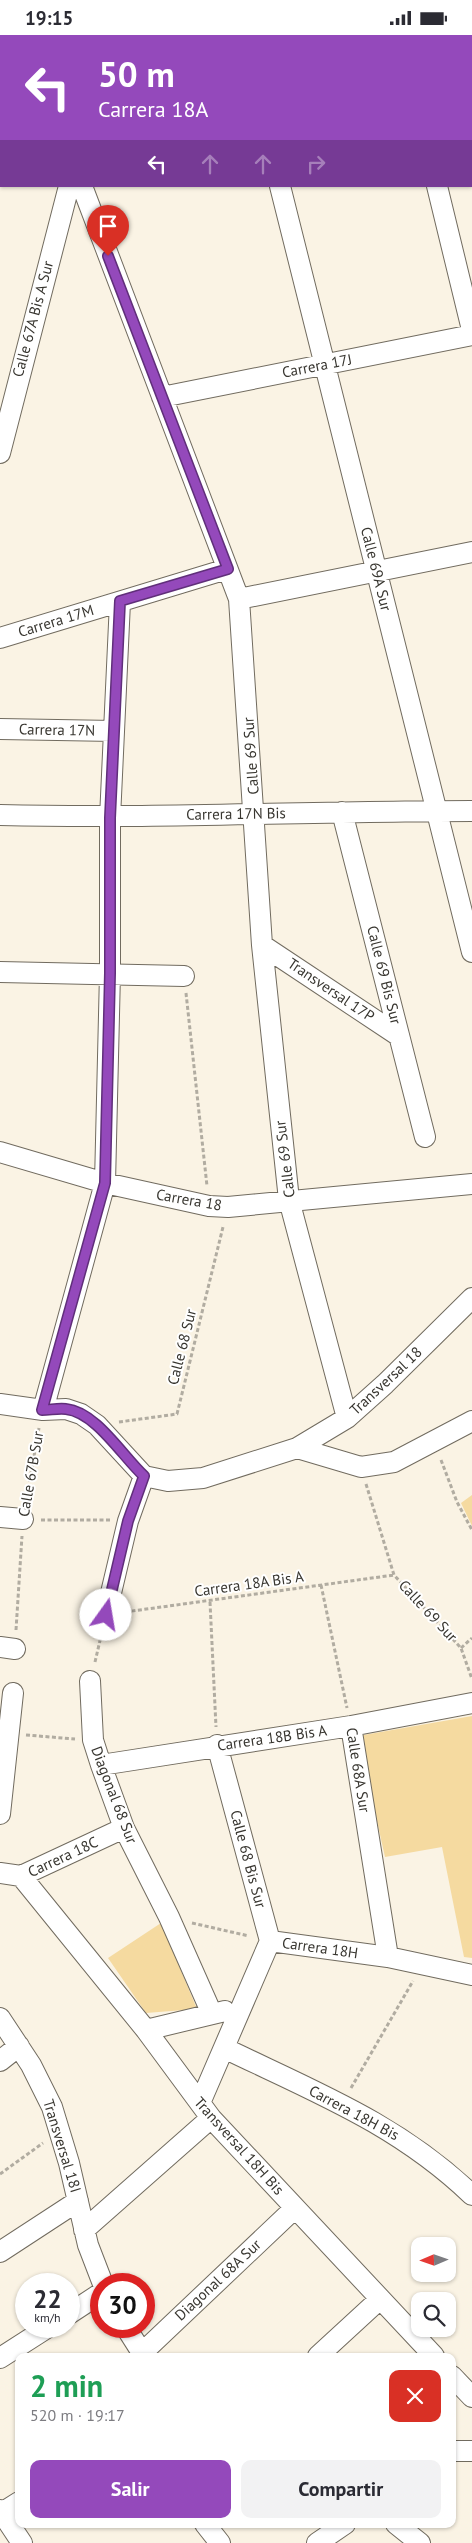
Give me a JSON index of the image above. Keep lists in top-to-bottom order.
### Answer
{
  "streets": {
    "street": [
      "Calle 67A Bis A Sur",
      "Carrera 17J",
      "Calle 69A Sur",
      "Carrera 17M",
      "Carrera 17N",
      "Calle 69 Sur",
      "Carrera 17N Bis",
      "Calle 69 Bis Sur",
      "Transversal 17P",
      "Carrera 18",
      "Transversal 18",
      "Calle 67B Sur",
      "Carrera 18B Bis A",
      "Calle 68A Sur",
      "Diagonal 68 Sur",
      "Carrera 18C",
      "Calle 68 Bis Sur",
      "Carrera 18H",
      "Carrera 18H Bis",
      "Transversal 18I",
      "Transversal 18H Bis",
      "Diagonal 68A Sur"
    ],
    "path": ["Calle 68 Sur", "Carrera 18A Bis A"]
  },
  "crossings": [
    ["Carrera 17J", "Calle 69A Sur"],
    ["Carrera 17J", "Calle 69 Sur"],
    ["Calle 69A Sur", "Carrera 17N Bis"],
    ["Carrera 17M", "Calle 69 Sur"],
    ["Carrera 17M", "Calle 67B Sur"],
    ["Carrera 17N", "Calle 67B Sur"],
    ["Calle 69 Sur", "Carrera 17N Bis"],
    ["Calle 69 Sur", "Transversal 17P"],
    ["Calle 69 Sur", "Carrera 18"],
    ["Calle 69 Sur", "Transversal 18"],
    ["Calle 69 Sur", "Carrera 18A Bis A"],
    ["Carrera 17N Bis", "Calle 69 Bis Sur"],
    ["Carrera 17N Bis", "Calle 67B Sur"],
    ["Calle 69 Bis Sur", "Transversal 17P"],
    ["Carrera 18", "Calle 68 Sur"],
    ["Carrera 18", "Calle 67B Sur"],
    ["Carrera 18A Bis A", "Calle 68A Sur"],
    ["Carrera 18B Bis A", "Calle 68A Sur"],
    ["Carrera 18B Bis A", "Diagonal 68 Sur"],
    ["Carrera 18B Bis A", "Calle 68 Bis Sur"],
    ["Calle 68A Sur", "Carrera 18H"],
    ["Diagonal 68 Sur", "Carrera 18C"],
    ["Diagonal 68 Sur", "Carrera 18H"],
    ["Carrera 18C", "Transversal 18H Bis"],
    ["Calle 68 Bis Sur", "Carrera 18H"],
    ["Transversal 18H Bis", "Diagonal 68A Sur"]
  ],
  "north": "left",
  "page": {
    "status": "19:15",
    "turn": ["50 m", "Carrera 18A"],
    "speed": "22 km/h",
    "limit": "30",
    "heading": ["2 min", "520 m · 19:17"],
    "buttons": ["Salir", "Compartir"]
  }
}
